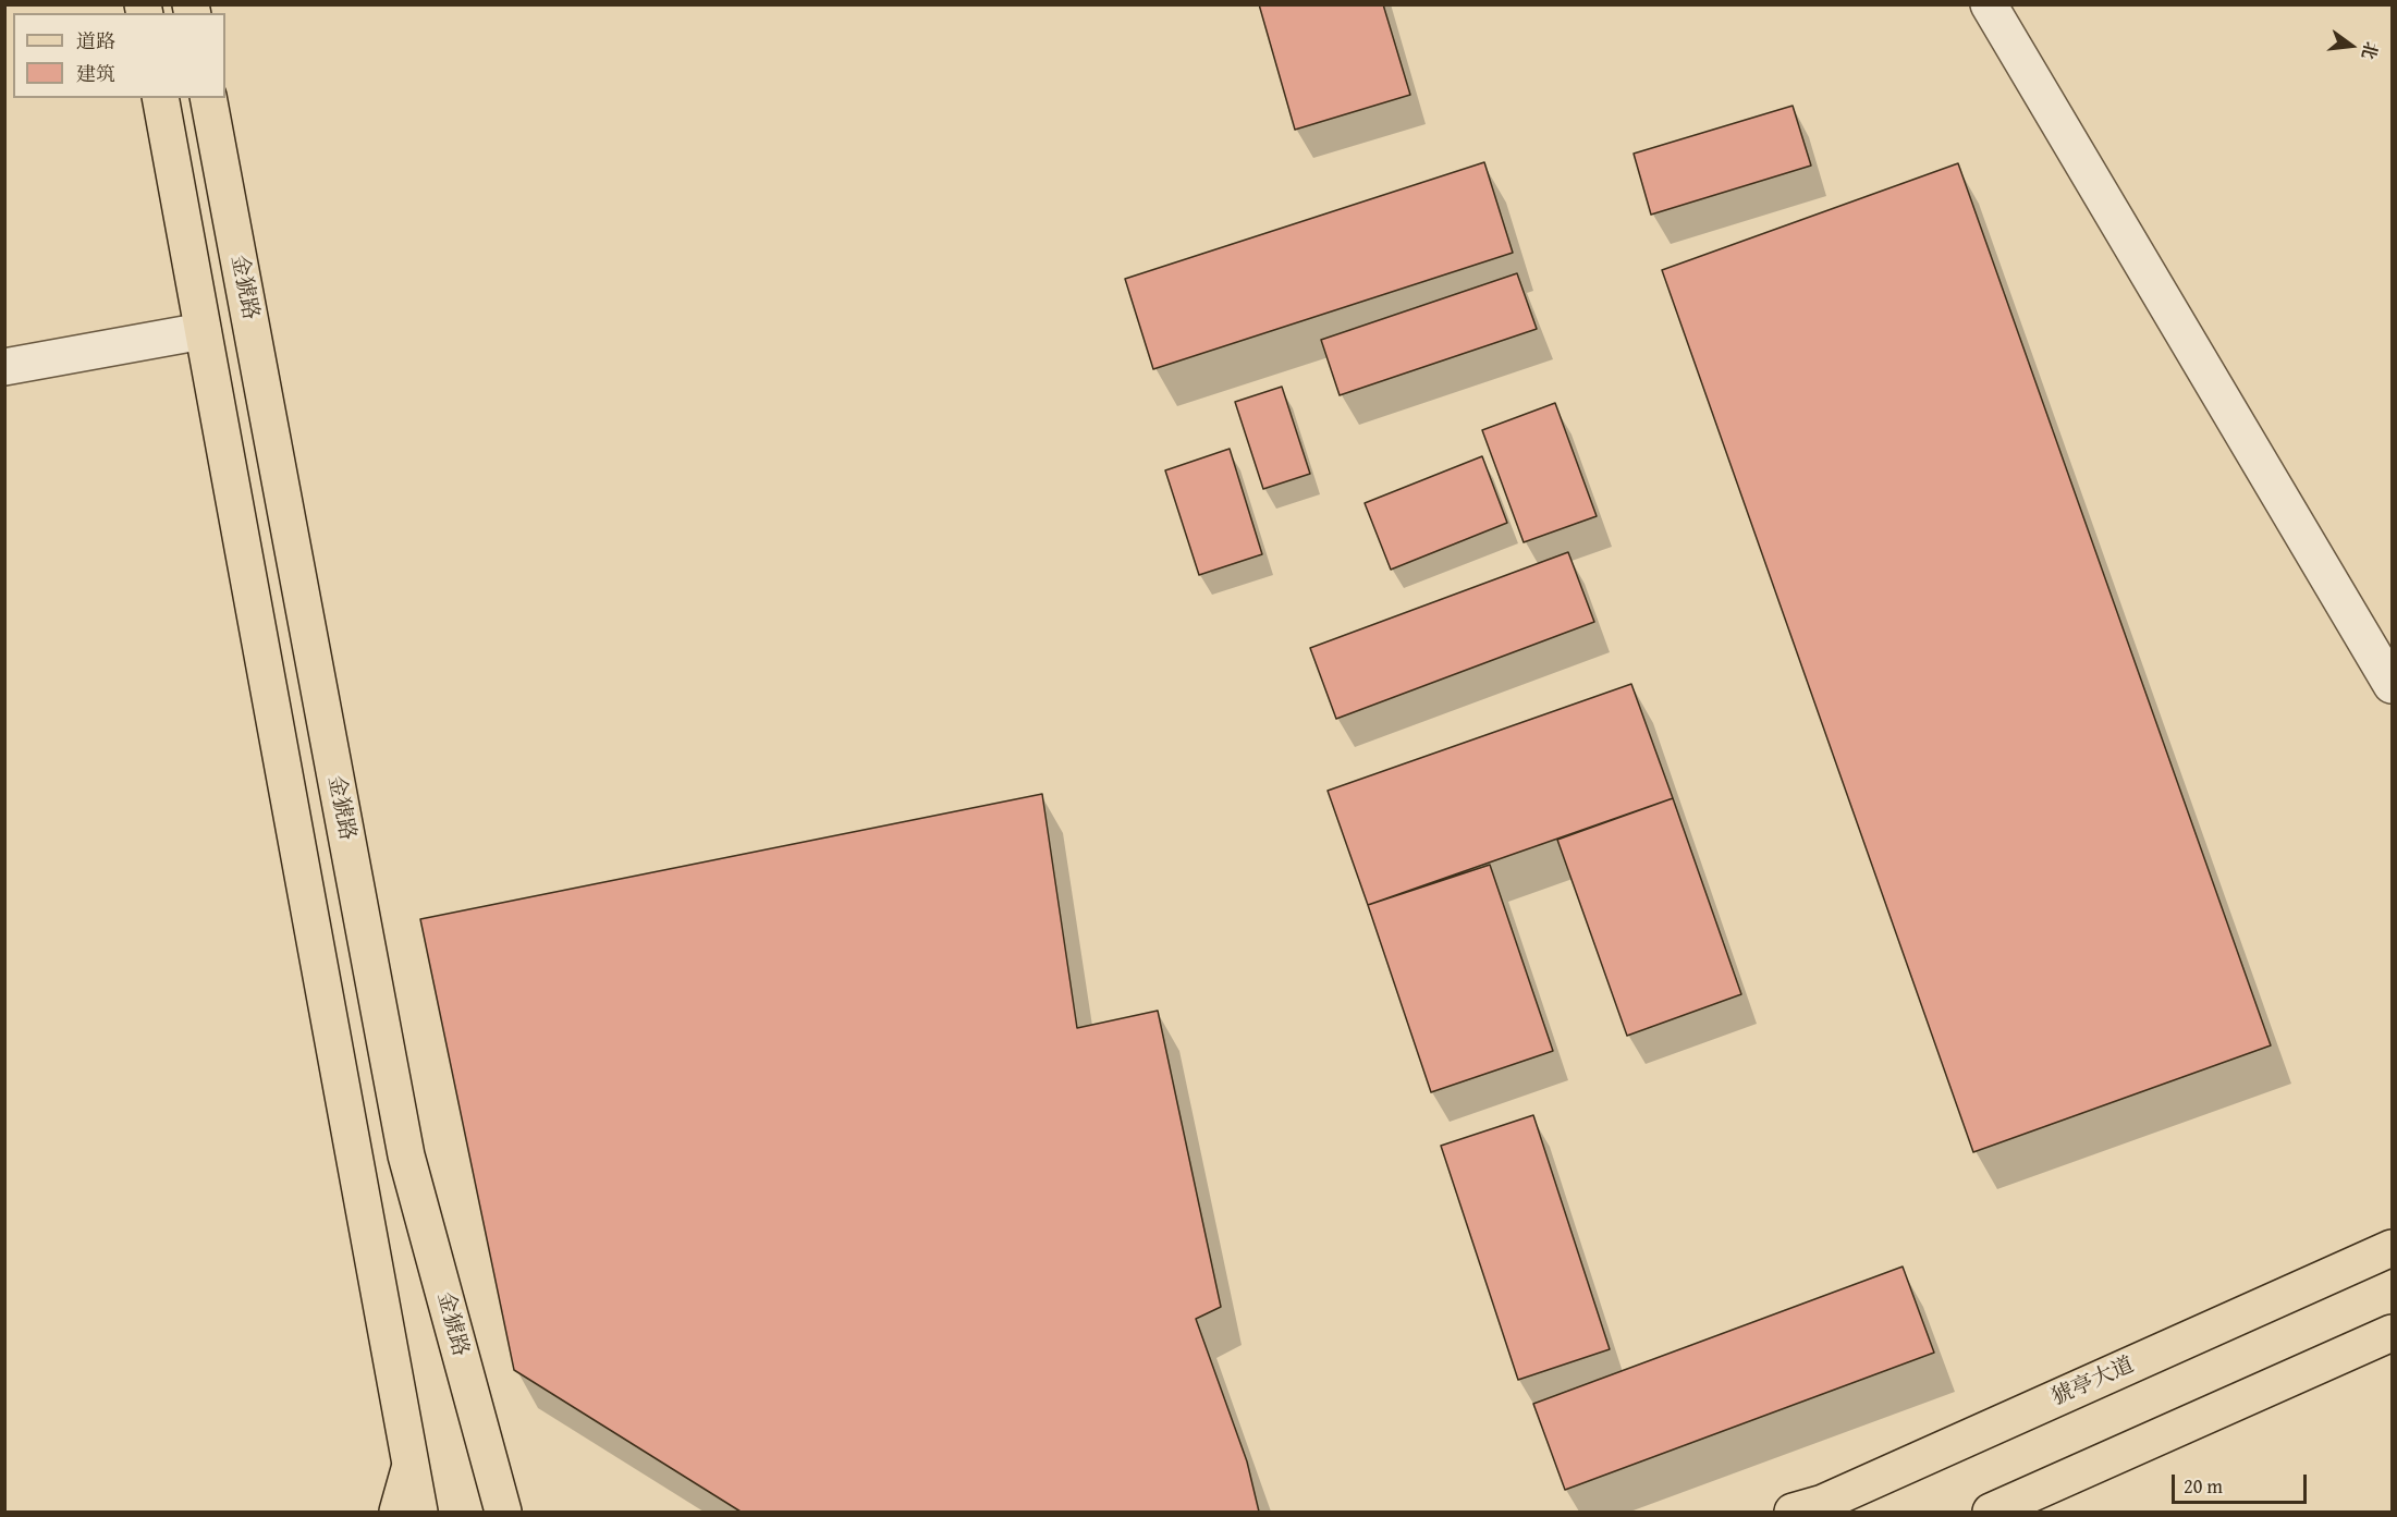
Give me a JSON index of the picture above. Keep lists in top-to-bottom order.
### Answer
{
  "streets": {
    "main road": ["金猇路", "猇亭大道"]
  },
  "legend": ["道路", "建筑"],
  "scale_bar": "20 m",
  "north": "right"
}
